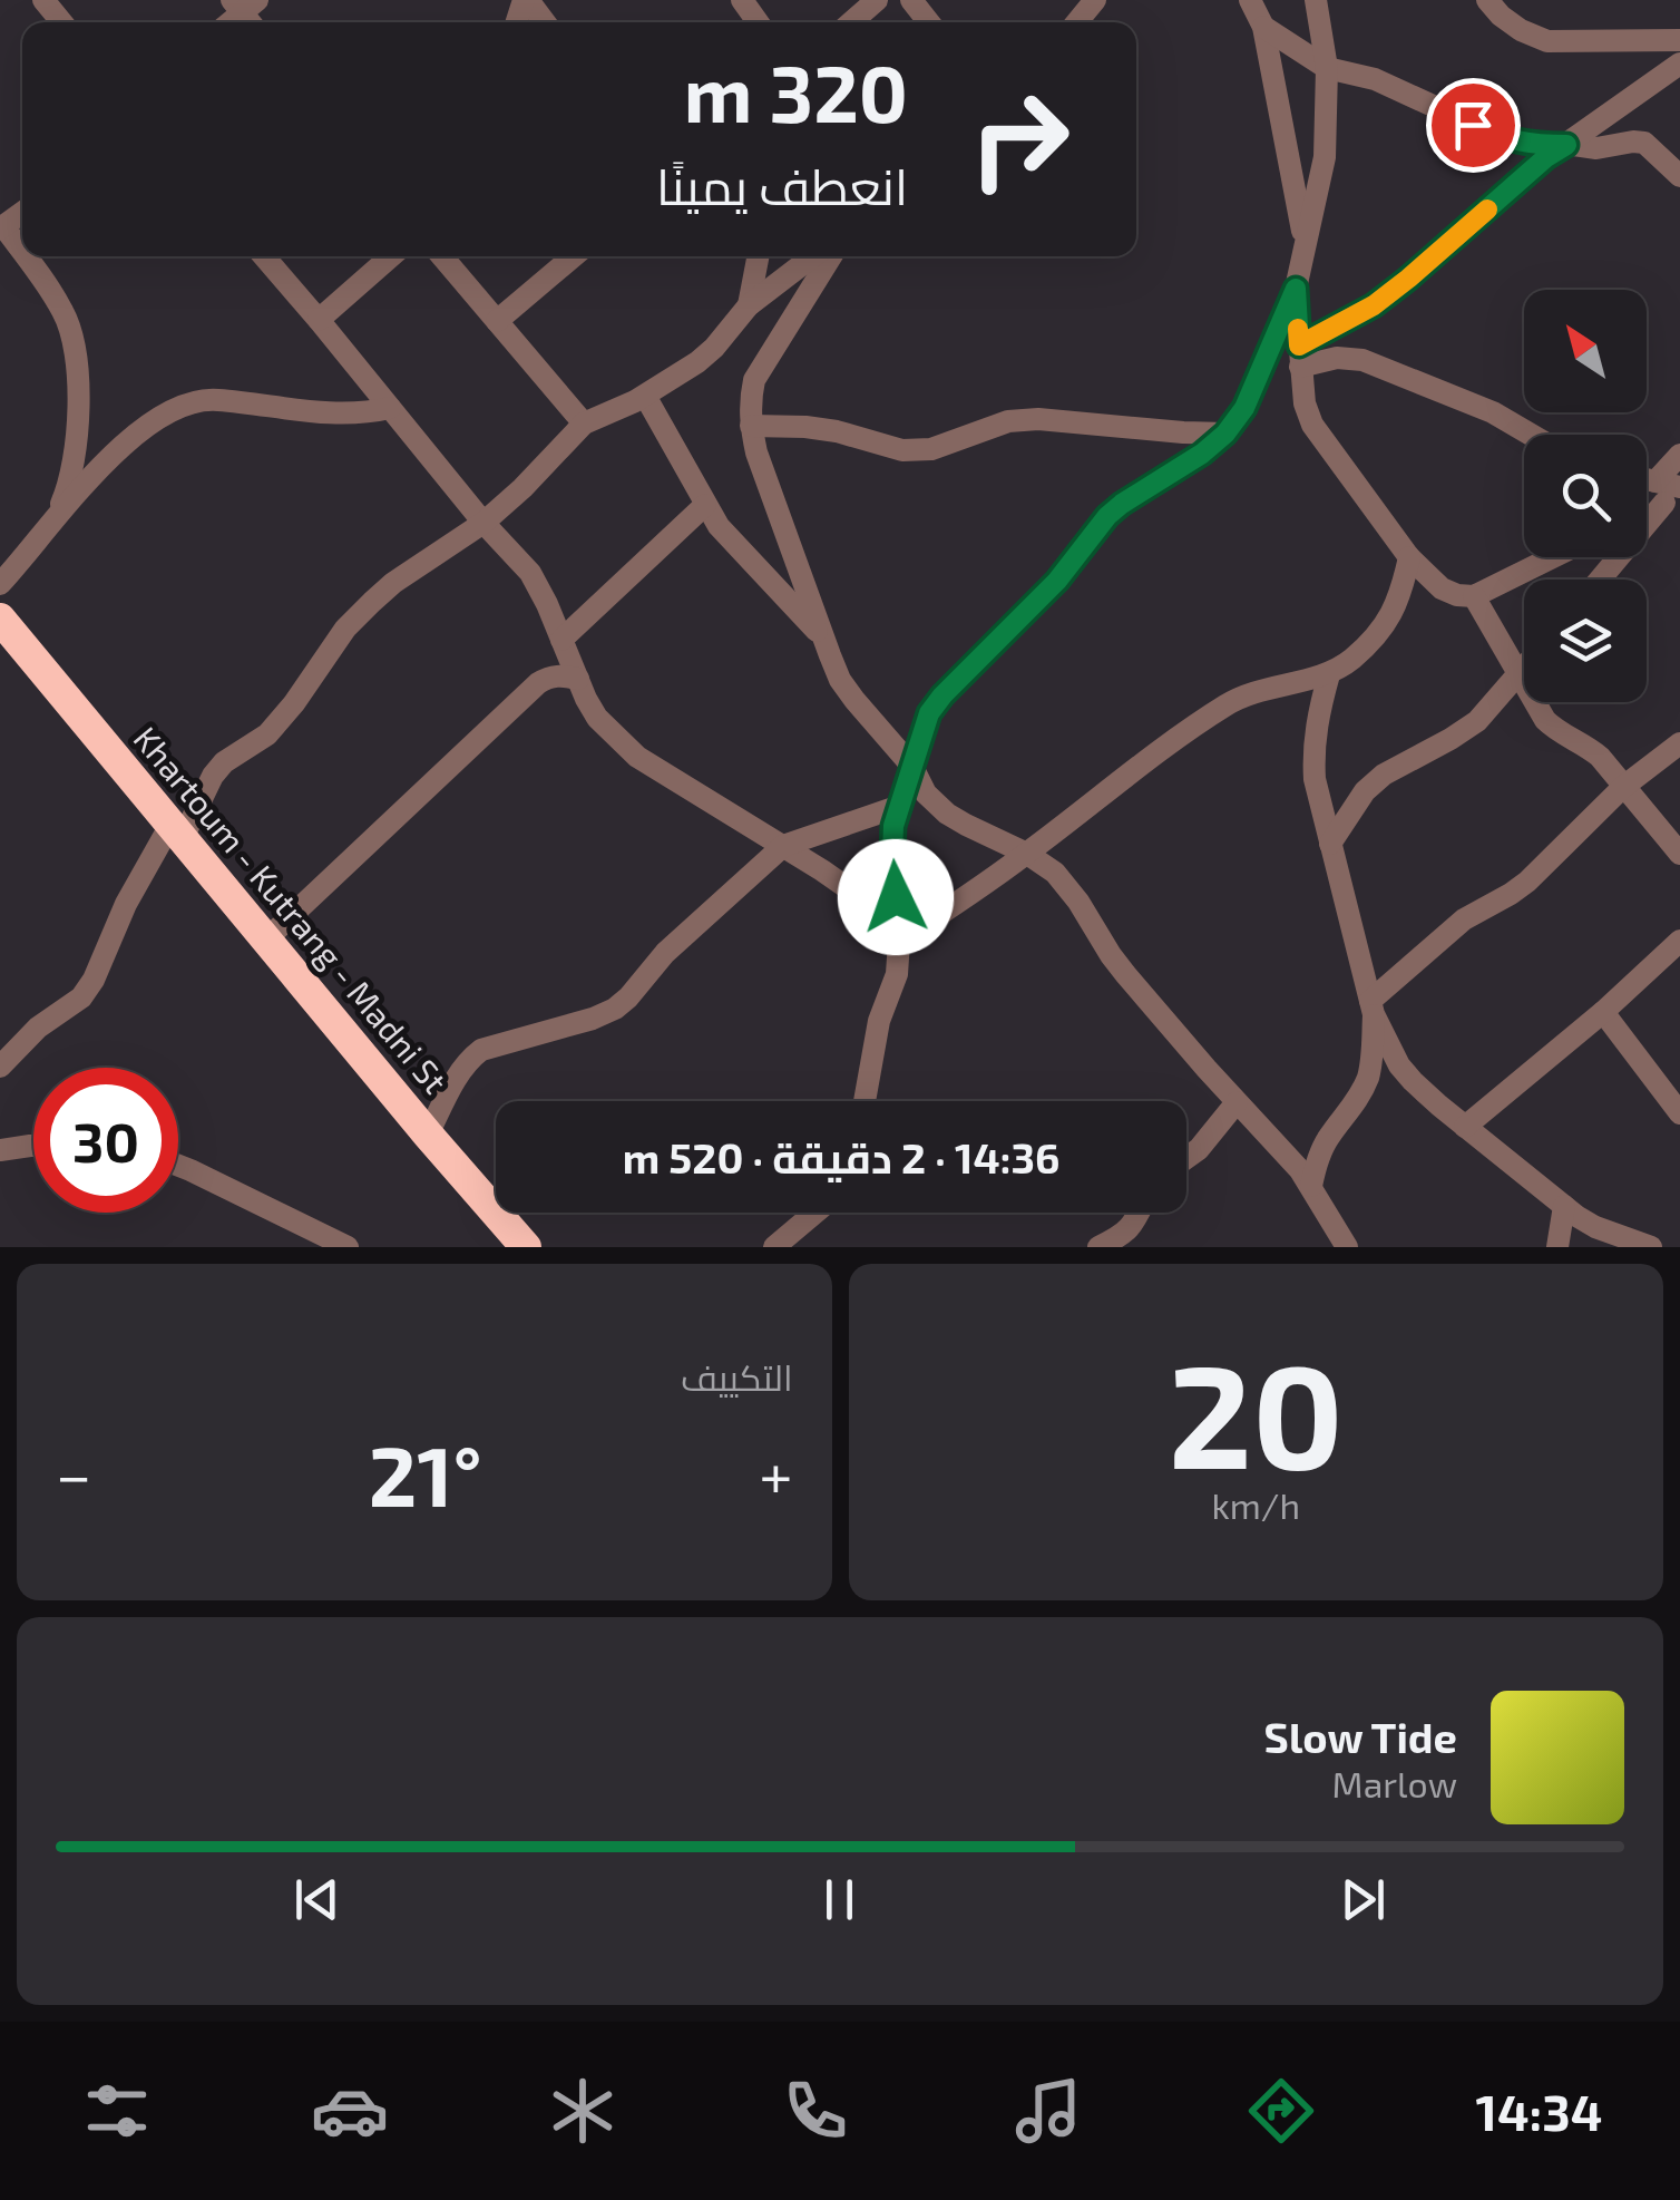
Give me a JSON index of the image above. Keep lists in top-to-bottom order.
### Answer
{
  "streets": {
    "highway": ["Khartoum - Kutrang - Madni St"]
  },
  "north": "top left",
  "page": {
    "turn": ["320 m", "انعطف يمينًا"],
    "limit": "30",
    "trip": "14:36 · 2 دقيقة · 520 m",
    "tile": [
      ["20", "km/h"],
      "التكييف"
    ],
    "heat": ["−", "21°", "+"],
    "song": ["Slow Tide", "Marlow"],
    "tabs": "14:34"
  }
}
